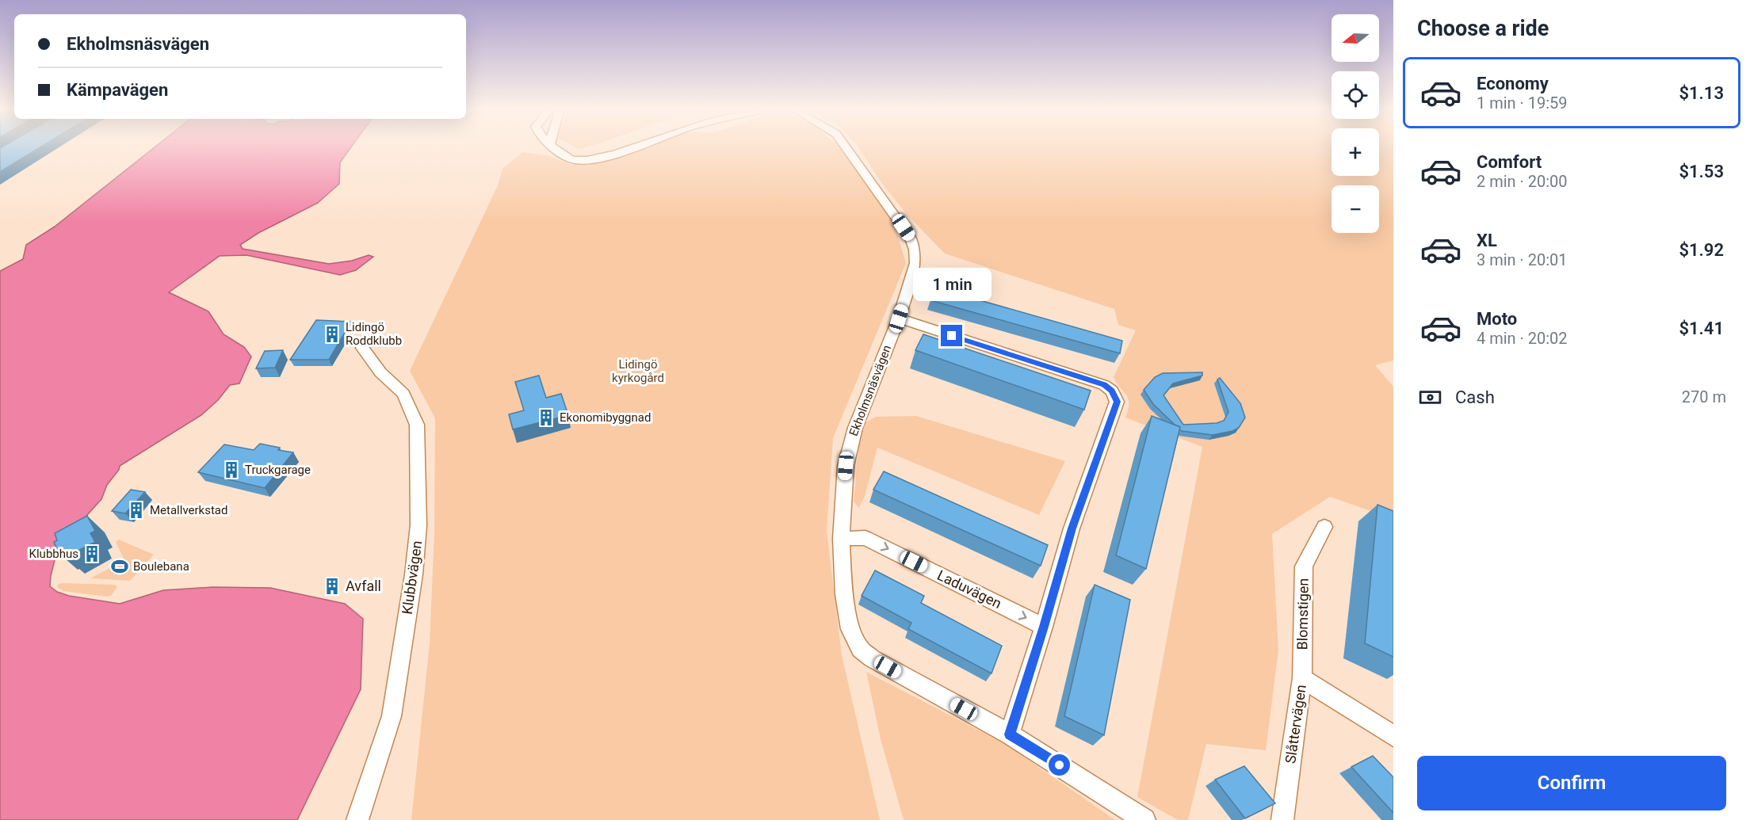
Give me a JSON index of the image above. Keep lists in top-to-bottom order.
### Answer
{
  "streets": {
    "street": [
      "Ekholmsnäsvägen",
      "Klubbvägen",
      "Laduvägen",
      "Blomstigen",
      "Slåttervägen"
    ]
  },
  "crossings": [
    ["Ekholmsnäsvägen", "Laduvägen"],
    ["Blomstigen", "Slåttervägen"]
  ],
  "one_way": ["Laduvägen"],
  "parks": ["Lidingö kyrkogård"],
  "places": {
    "building": [
      "Lidingö Roddklubb",
      "Ekonomibyggnad",
      "Truckgarage",
      "Metallverkstad",
      "Klubbhus",
      "Avfall"
    ],
    "sports": ["Boulebana"]
  },
  "north": "left",
  "page": {
    "heading": "Choose a ride",
    "map_buttons": ["+", "−"],
    "banner": ["Ekholmsnäsvägen", "Kämpavägen"],
    "list": [
      {
        "name": "Economy",
        "note": "1 min · 19:59",
        "value": "$1.13"
      },
      {
        "name": "Comfort",
        "note": "2 min · 20:00",
        "value": "$1.53"
      },
      {
        "name": "XL",
        "note": "3 min · 20:01",
        "value": "$1.92"
      },
      {
        "name": "Moto",
        "note": "4 min · 20:02",
        "value": "$1.41"
      }
    ],
    "bubble": "1 min",
    "pay": ["Cash", "270 m"],
    "buttons": "Confirm"
  }
}
